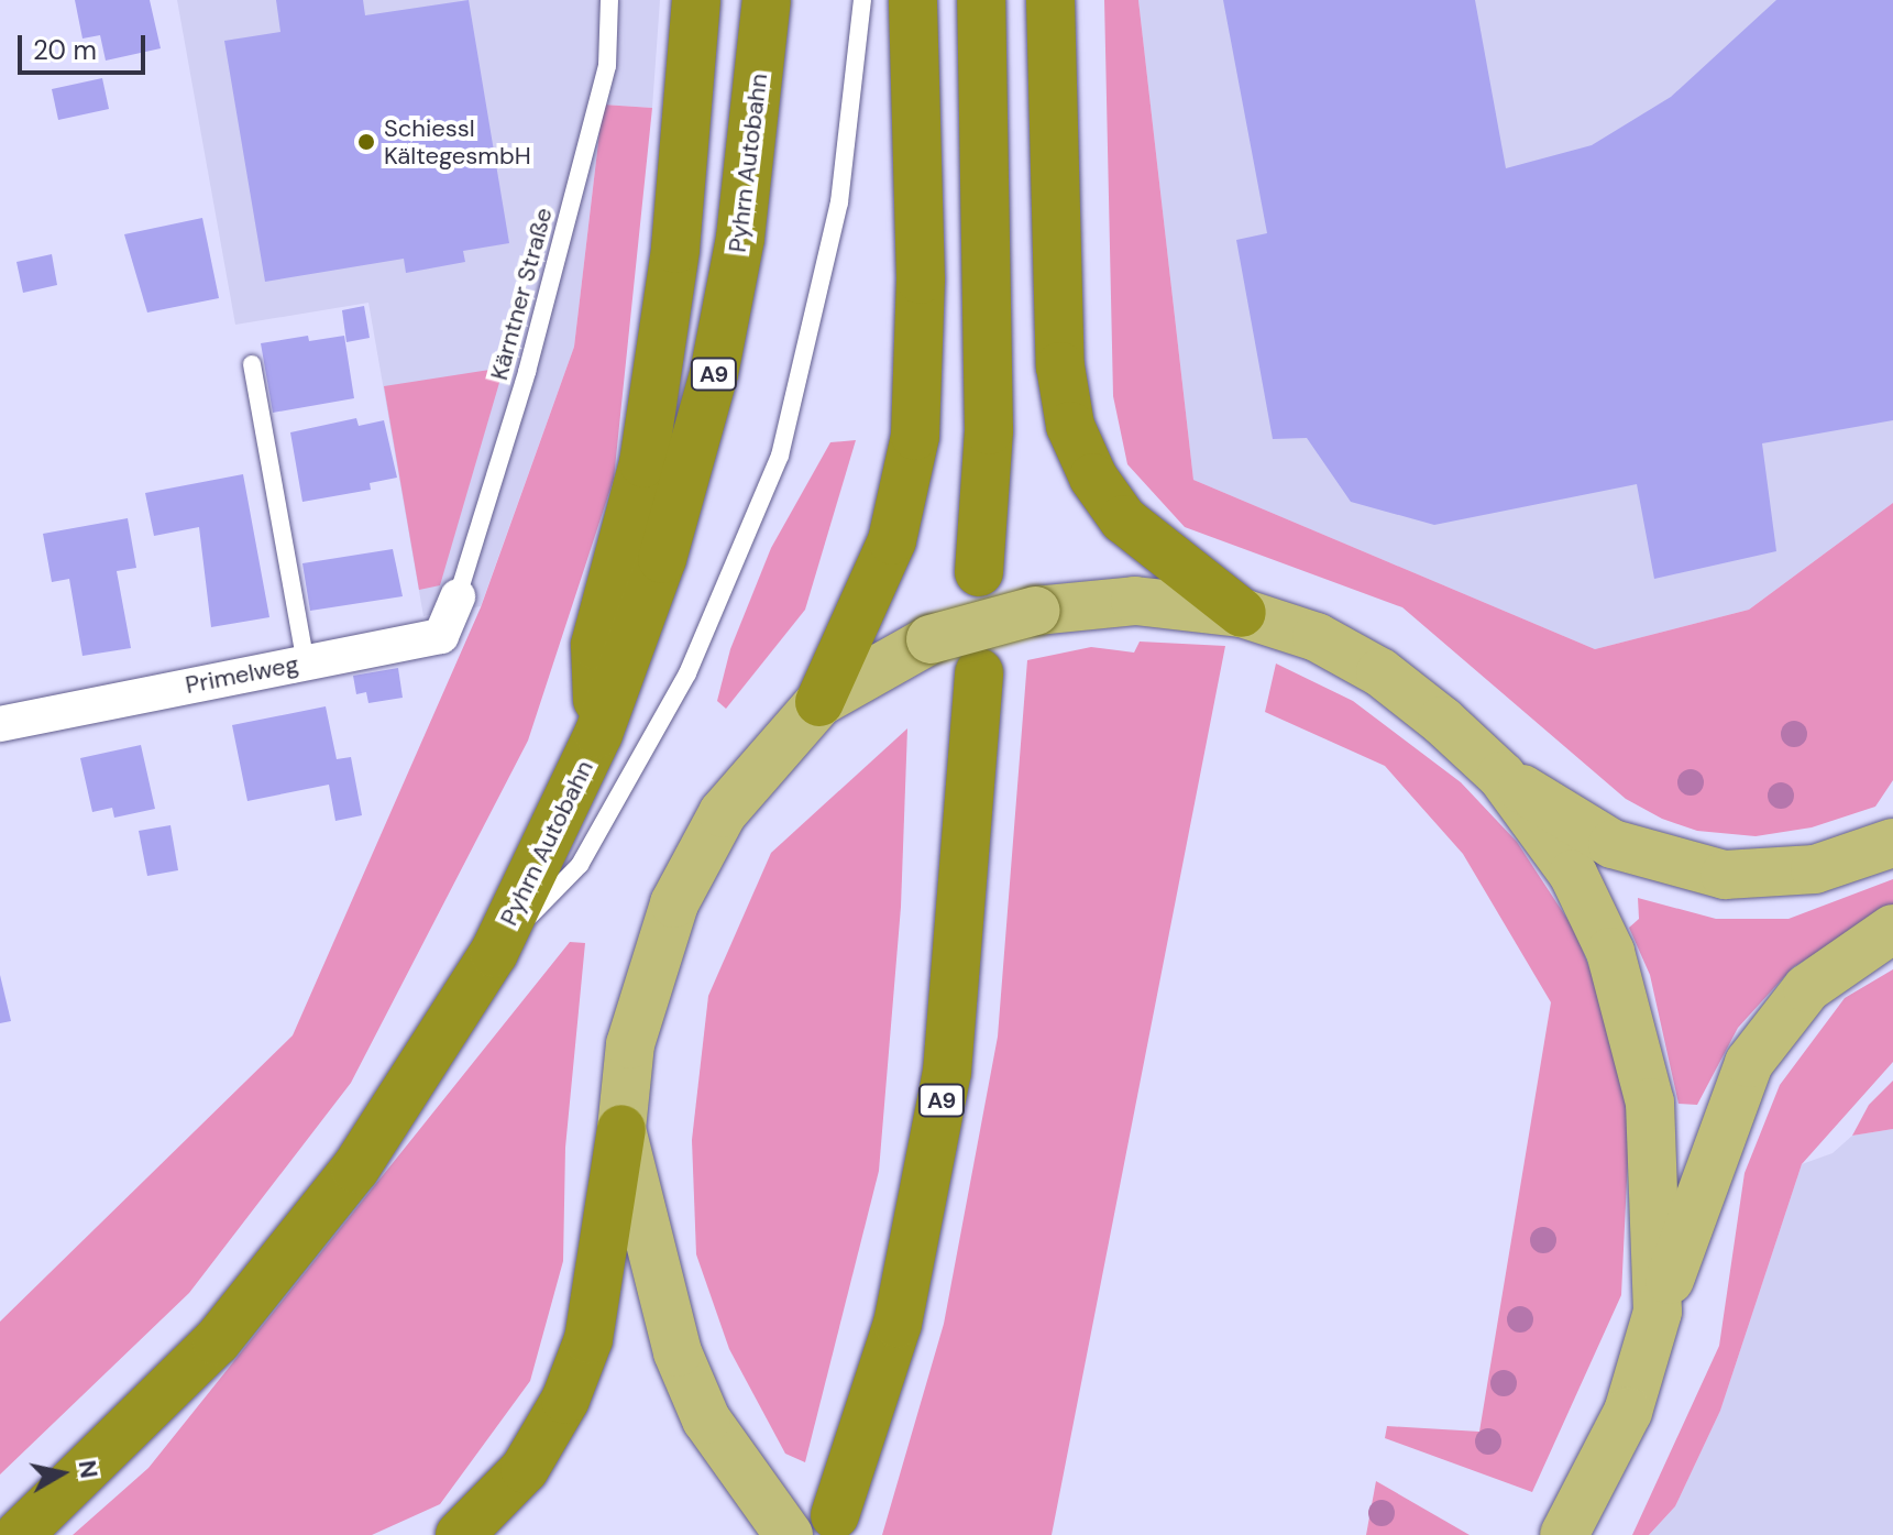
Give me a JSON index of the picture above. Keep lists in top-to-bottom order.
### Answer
{
  "streets": {
    "highway": ["Pyhrn Autobahn", "A9"],
    "street": ["Primelweg"],
    "lane": ["Kärntner Straße"]
  },
  "crossings": [
    ["Kärntner Straße", "Primelweg"]
  ],
  "places": ["Schiessl KältegesmbH"],
  "scale_bar": "20 m",
  "north": "right"
}
